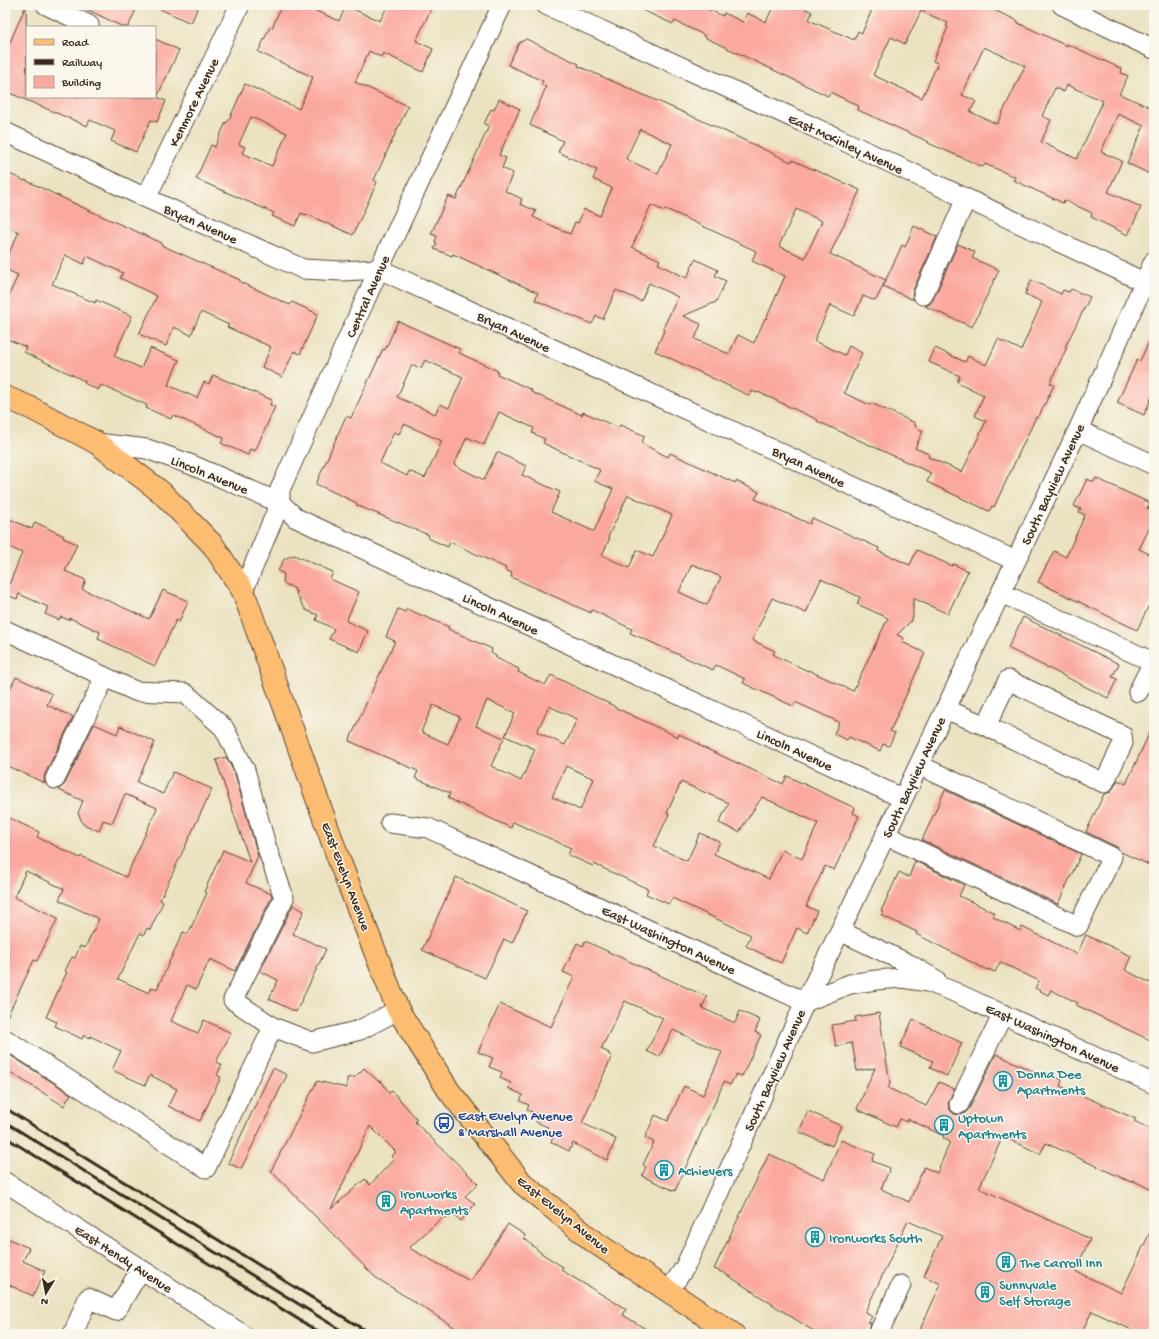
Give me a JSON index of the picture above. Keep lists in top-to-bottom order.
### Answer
{
  "streets": {
    "main road": ["East Evelyn Avenue"],
    "street": [
      "Kenmore Avenue",
      "East McKinley Avenue",
      "Bryan Avenue",
      "Central Avenue",
      "Lincoln Avenue",
      "South Bayview Avenue",
      "East Washington Avenue",
      "East Hendy Avenue"
    ]
  },
  "crossings": [
    ["Kenmore Avenue", "Bryan Avenue"],
    ["East McKinley Avenue", "South Bayview Avenue"],
    ["Bryan Avenue", "Central Avenue"],
    ["Bryan Avenue", "South Bayview Avenue"],
    ["Central Avenue", "Lincoln Avenue"],
    ["Central Avenue", "East Evelyn Avenue"],
    ["Lincoln Avenue", "South Bayview Avenue"],
    ["Lincoln Avenue", "East Evelyn Avenue"],
    ["South Bayview Avenue", "East Evelyn Avenue"],
    ["South Bayview Avenue", "East Washington Avenue"]
  ],
  "places": {
    "building": [
      "Donna Dee Apartments",
      "Uptown Apartments",
      "Achievers",
      "Ironworks Apartments",
      "Ironworks South",
      "The Carroll Inn",
      "Sunnyvale Self Storage"
    ],
    "bus stop": ["East Evelyn Avenue & Marshall Avenue"]
  },
  "legend": ["Road", "Railway", "Building"],
  "north": "bottom"
}
